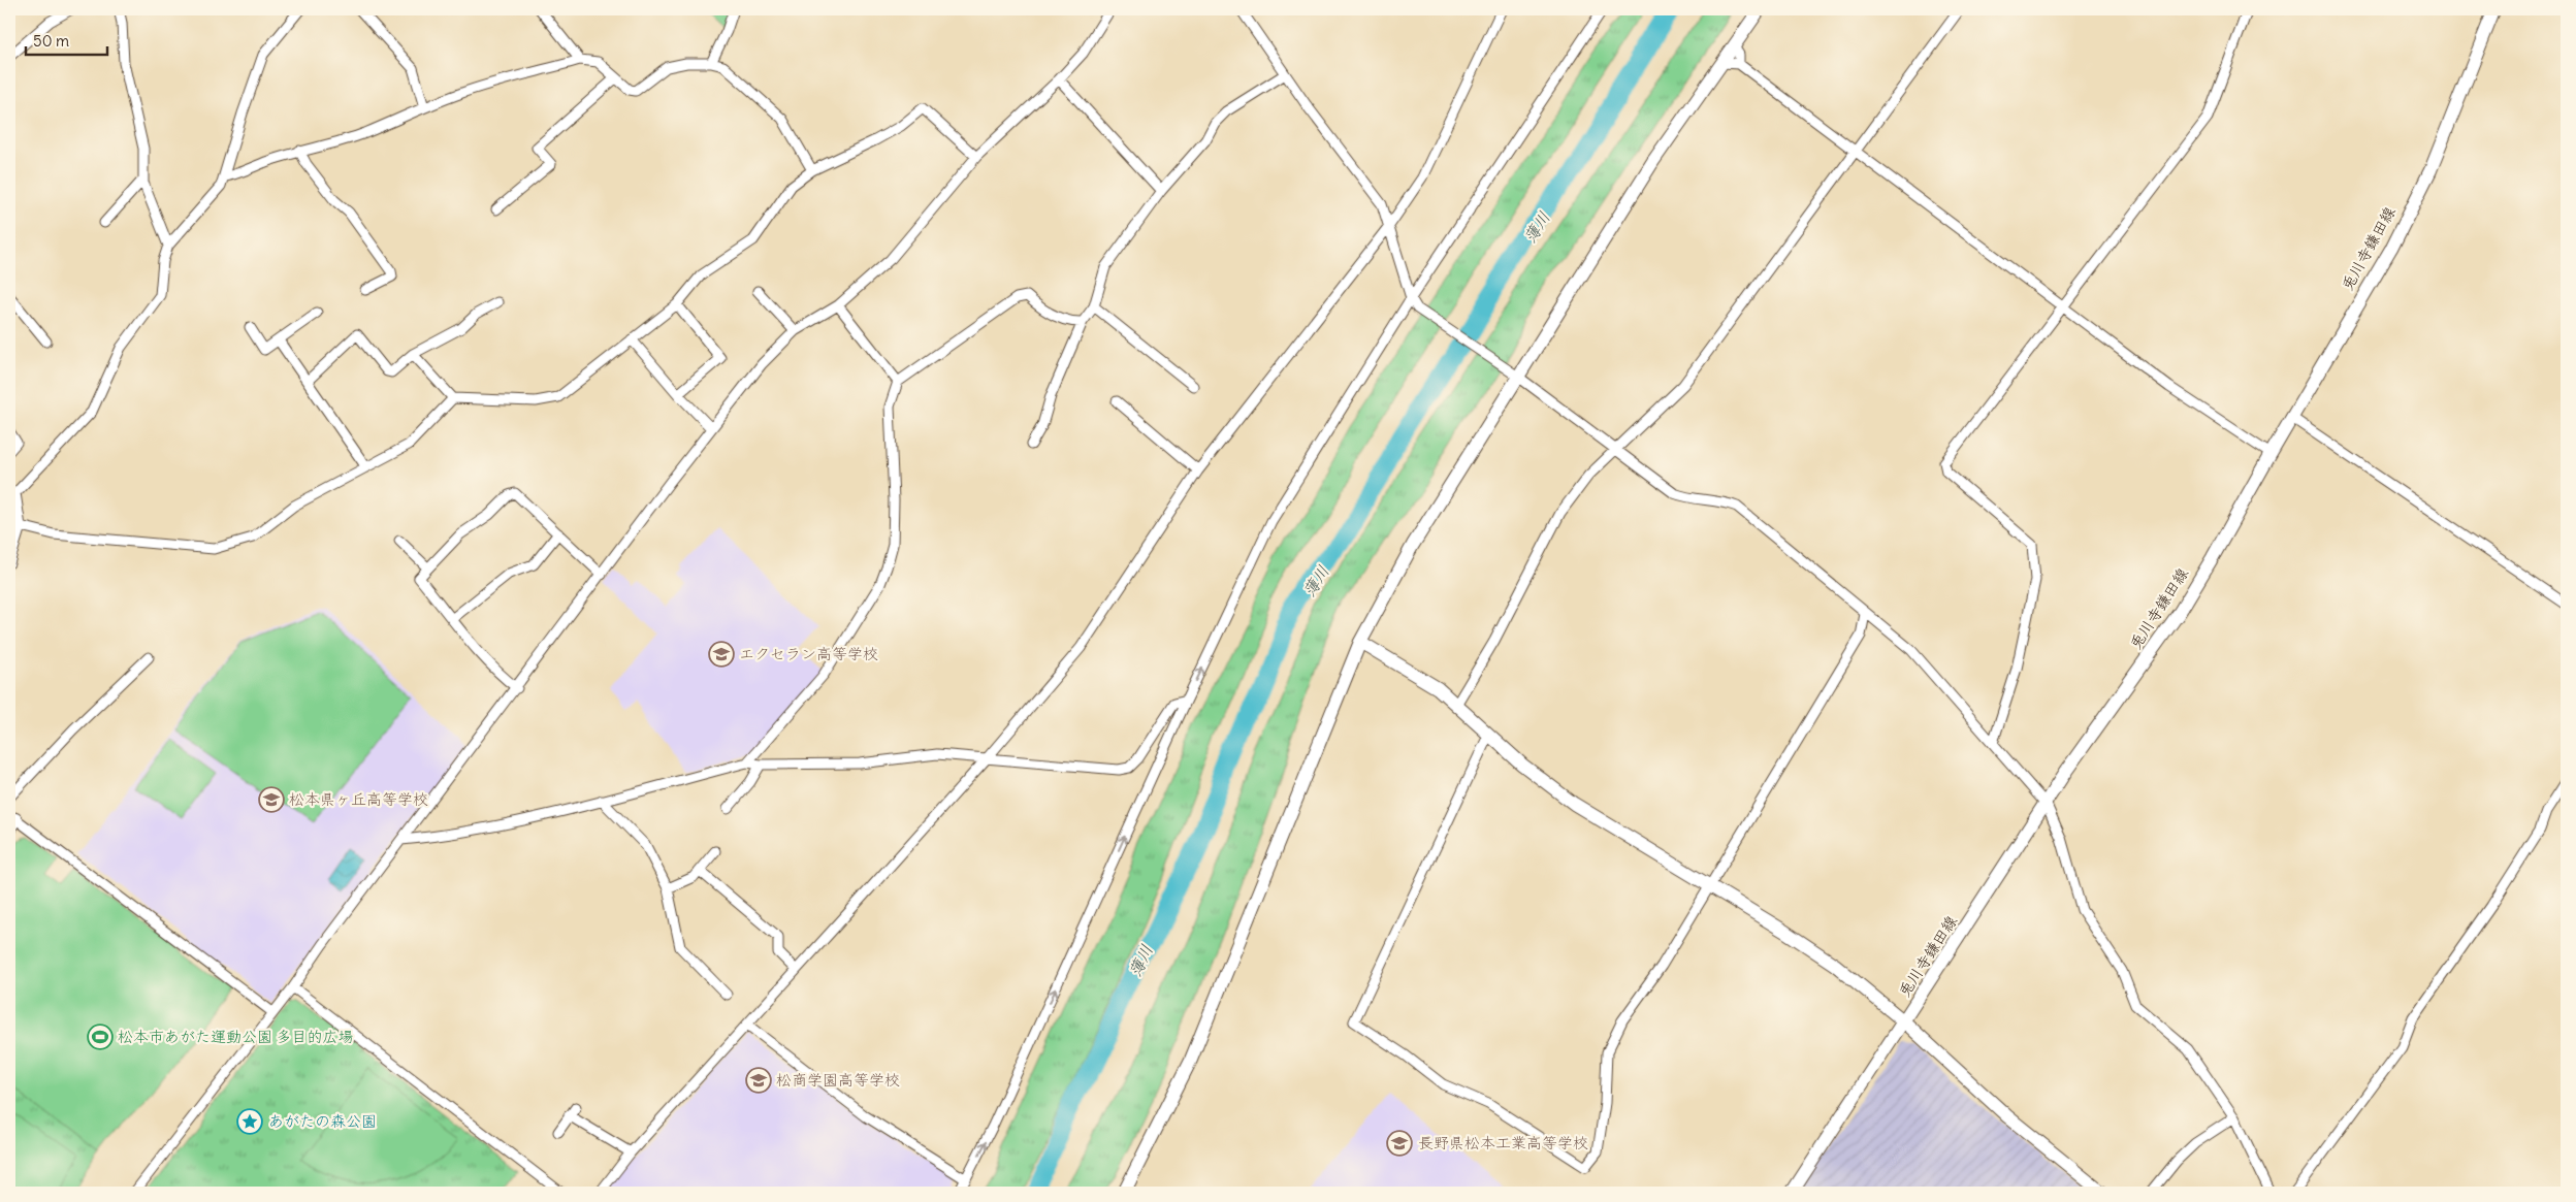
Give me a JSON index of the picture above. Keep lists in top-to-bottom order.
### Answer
{
  "streets": {
    "street": ["兎川寺鎌田線"]
  },
  "water": ["薄川"],
  "places": {
    "school or university": [
      "エクセラン高等学校",
      "松本県ヶ丘高等学校",
      "松商学園高等学校",
      "長野県松本工業高等学校"
    ],
    "sports": ["松本市あがた運動公園 多目的広場"],
    "place": ["あがたの森公園"]
  },
  "scale_bar": "50 m"
}
